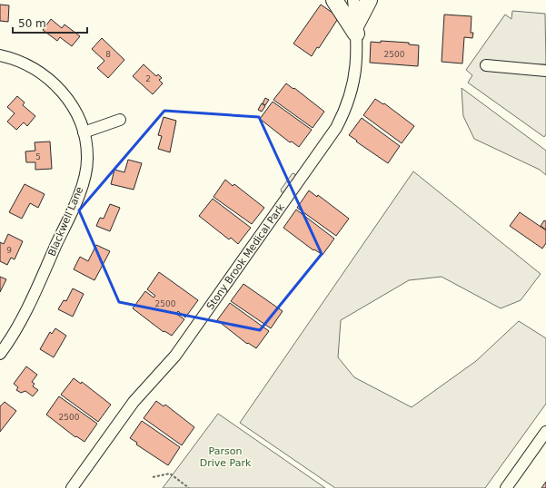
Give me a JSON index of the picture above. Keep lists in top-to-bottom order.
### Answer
{
  "streets": {
    "street": ["Blackwell Lane", "Stony Brook Medical Park"]
  },
  "parks": ["Parson Drive Park"],
  "house_numbers": [
    "8",
    "2500",
    "2",
    "5",
    "9",
    "2500",
    "2500"
  ],
  "scale_bar": "50 m"
}
